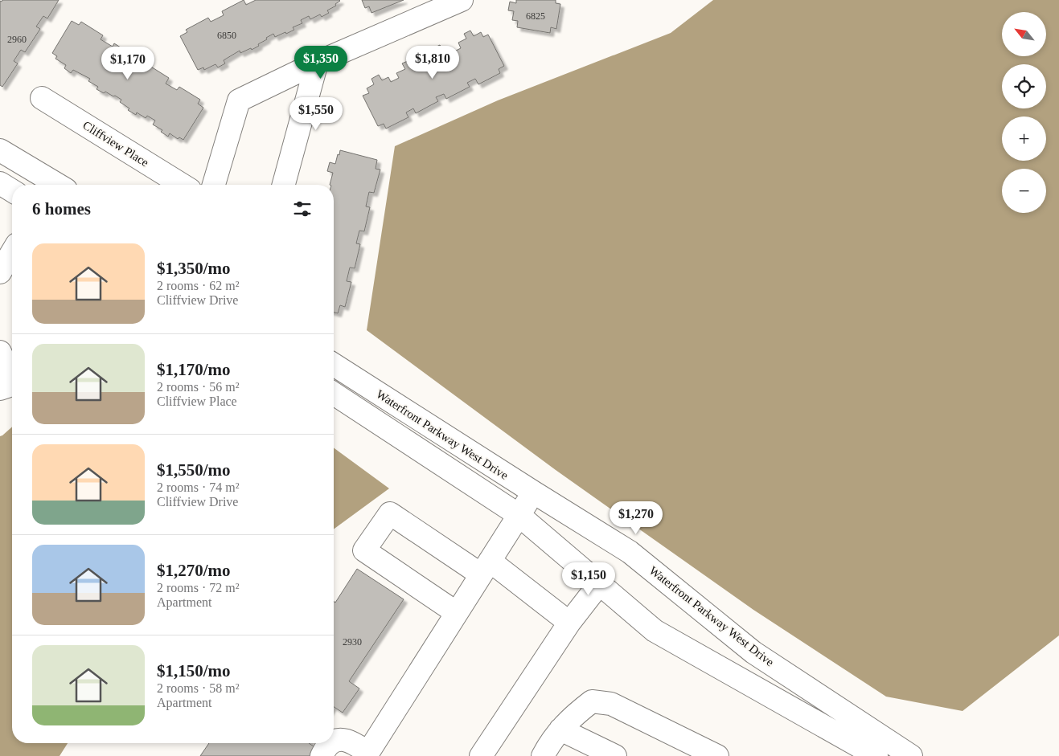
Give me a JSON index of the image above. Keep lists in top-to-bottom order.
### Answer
{
  "streets": {
    "street": ["Cliffview Place", "Waterfront Parkway West Drive"]
  },
  "house_numbers": [
    "6825",
    "6850",
    "2960",
    "2930"
  ],
  "north": "top left",
  "page": {
    "map_buttons": ["+", "−"],
    "price": [
      "$1,350",
      "$1,810",
      "$1,170",
      "$1,550",
      "$1,270",
      "$1,150"
    ],
    "heading": "6 homes",
    "list": [
      {
        "name": "$1,350/mo",
        "note": "2 rooms · 62 m² · Cliffview Drive"
      },
      {
        "name": "$1,170/mo",
        "note": "2 rooms · 56 m² · Cliffview Place"
      },
      {
        "name": "$1,550/mo",
        "note": "2 rooms · 74 m² · Cliffview Drive"
      },
      {
        "name": "$1,270/mo",
        "note": "2 rooms · 72 m² · Apartment"
      },
      {
        "name": "$1,150/mo",
        "note": "2 rooms · 58 m² · Apartment"
      }
    ]
  }
}
